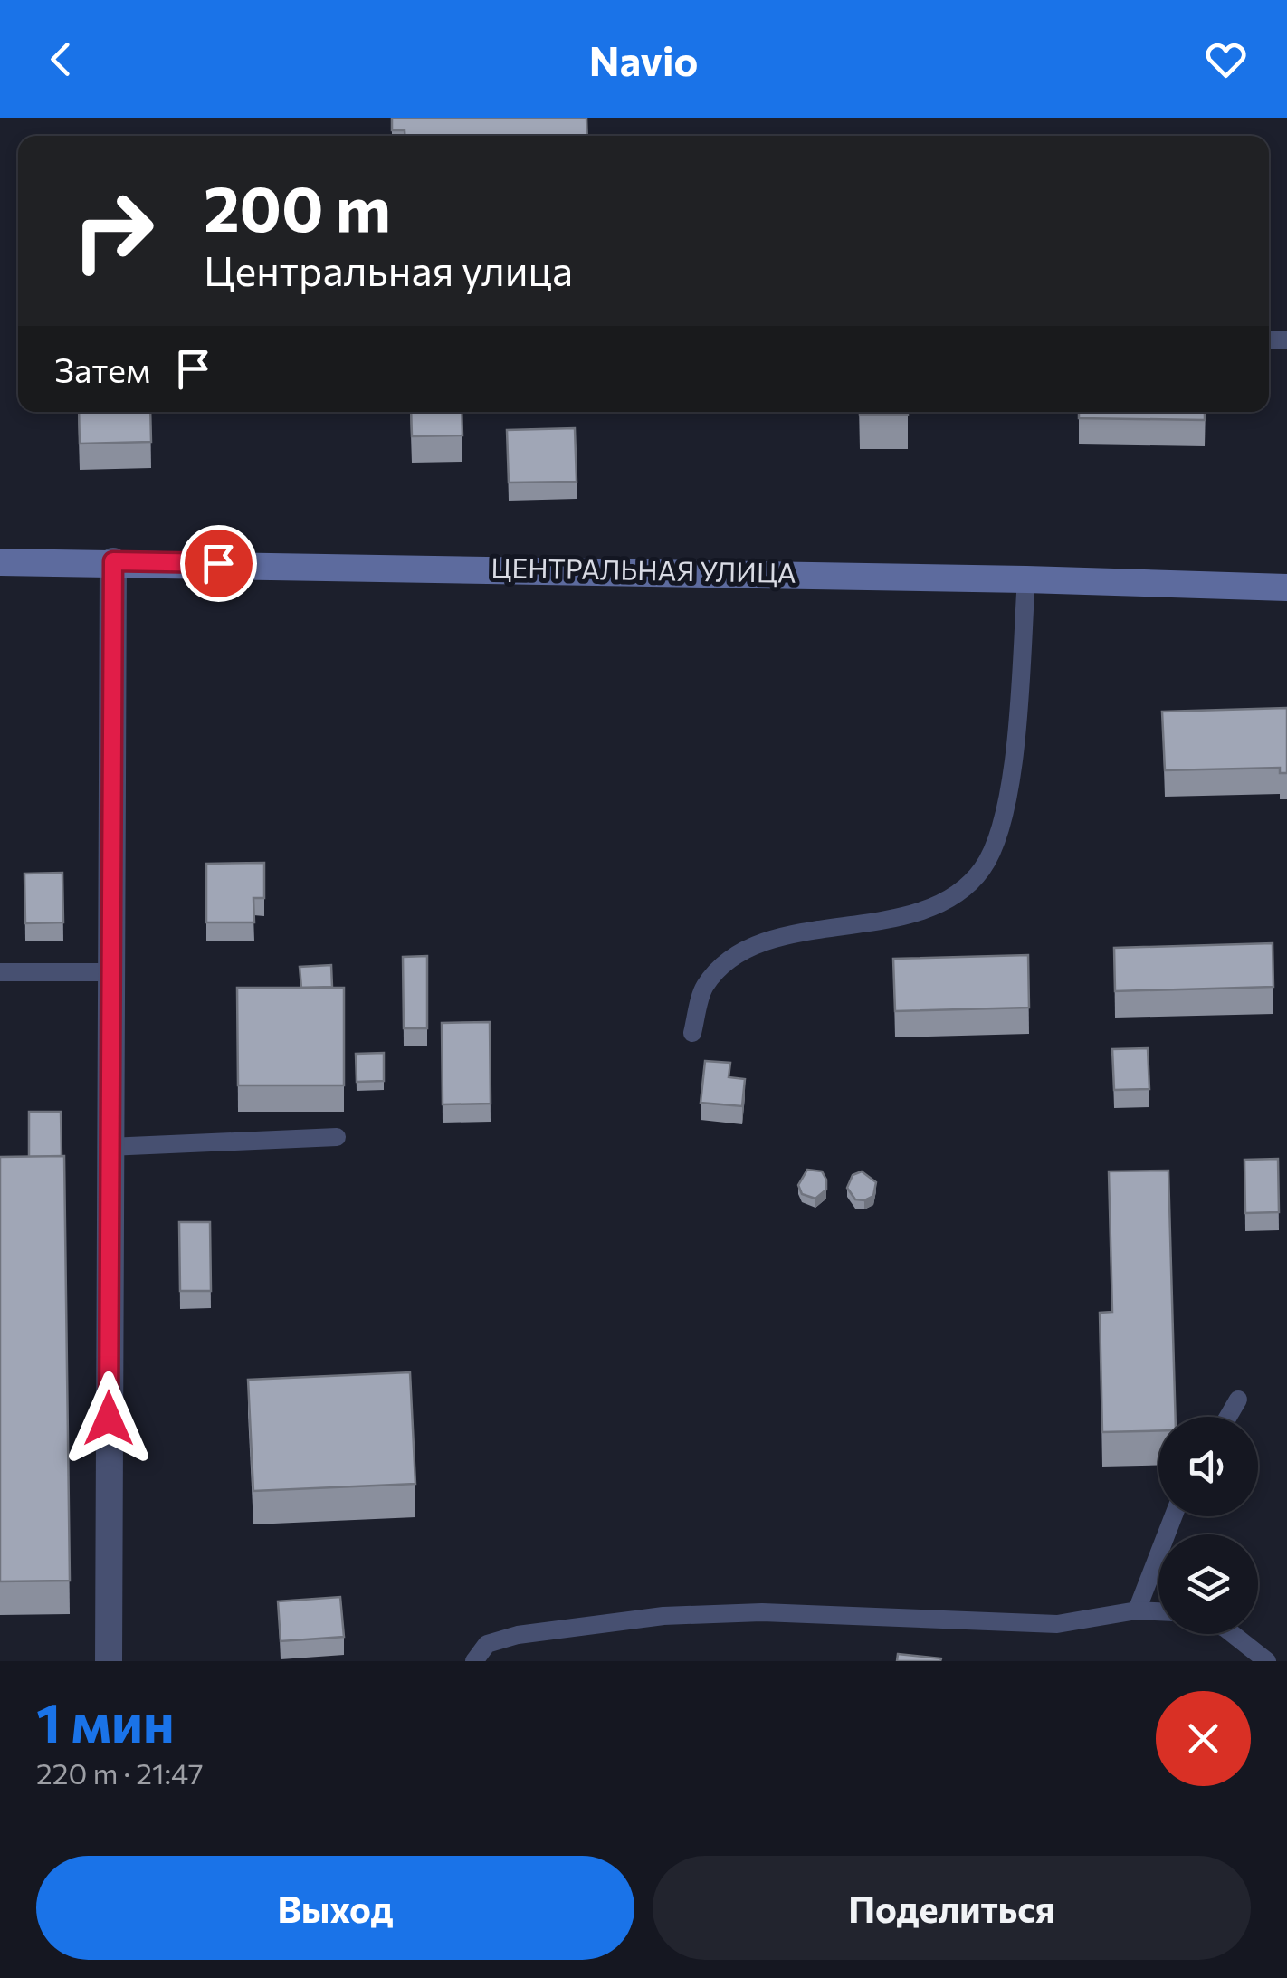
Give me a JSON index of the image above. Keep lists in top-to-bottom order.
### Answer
{
  "streets": {
    "street": ["ЦЕНТРАЛЬНАЯ УЛИЦА"]
  },
  "page": {
    "header": "Navio",
    "turn": ["200 m", "Центральная улица"],
    "then": "Затем",
    "heading": ["1 мин", "220 m · 21:47"],
    "buttons": ["Выход", "Поделиться"]
  }
}
